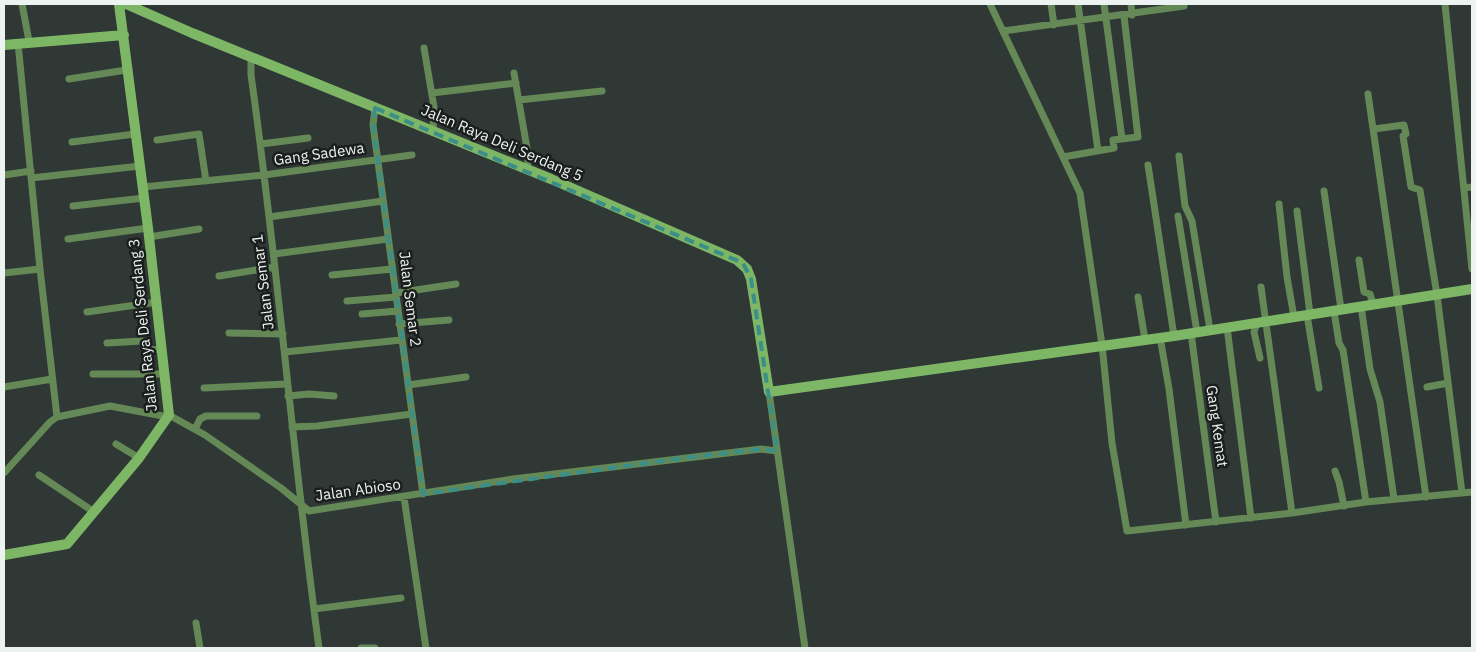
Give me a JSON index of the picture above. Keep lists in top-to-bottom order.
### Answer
{
  "streets": {
    "street": [
      "Jalan Raya Deli Serdang 5",
      "Gang Sadewa",
      "Jalan Semar 1",
      "Jalan Semar 2",
      "Jalan Raya Deli Serdang 3",
      "Gang Kemat",
      "Jalan Abioso"
    ]
  },
  "crossings": [
    ["Jalan Raya Deli Serdang 5", "Jalan Semar 1"],
    ["Jalan Raya Deli Serdang 5", "Jalan Semar 2"],
    ["Gang Sadewa", "Jalan Semar 1"],
    ["Gang Sadewa", "Jalan Semar 2"],
    ["Gang Sadewa", "Jalan Raya Deli Serdang 3"],
    ["Jalan Semar 1", "Jalan Abioso"],
    ["Jalan Semar 2", "Jalan Abioso"]
  ]
}
